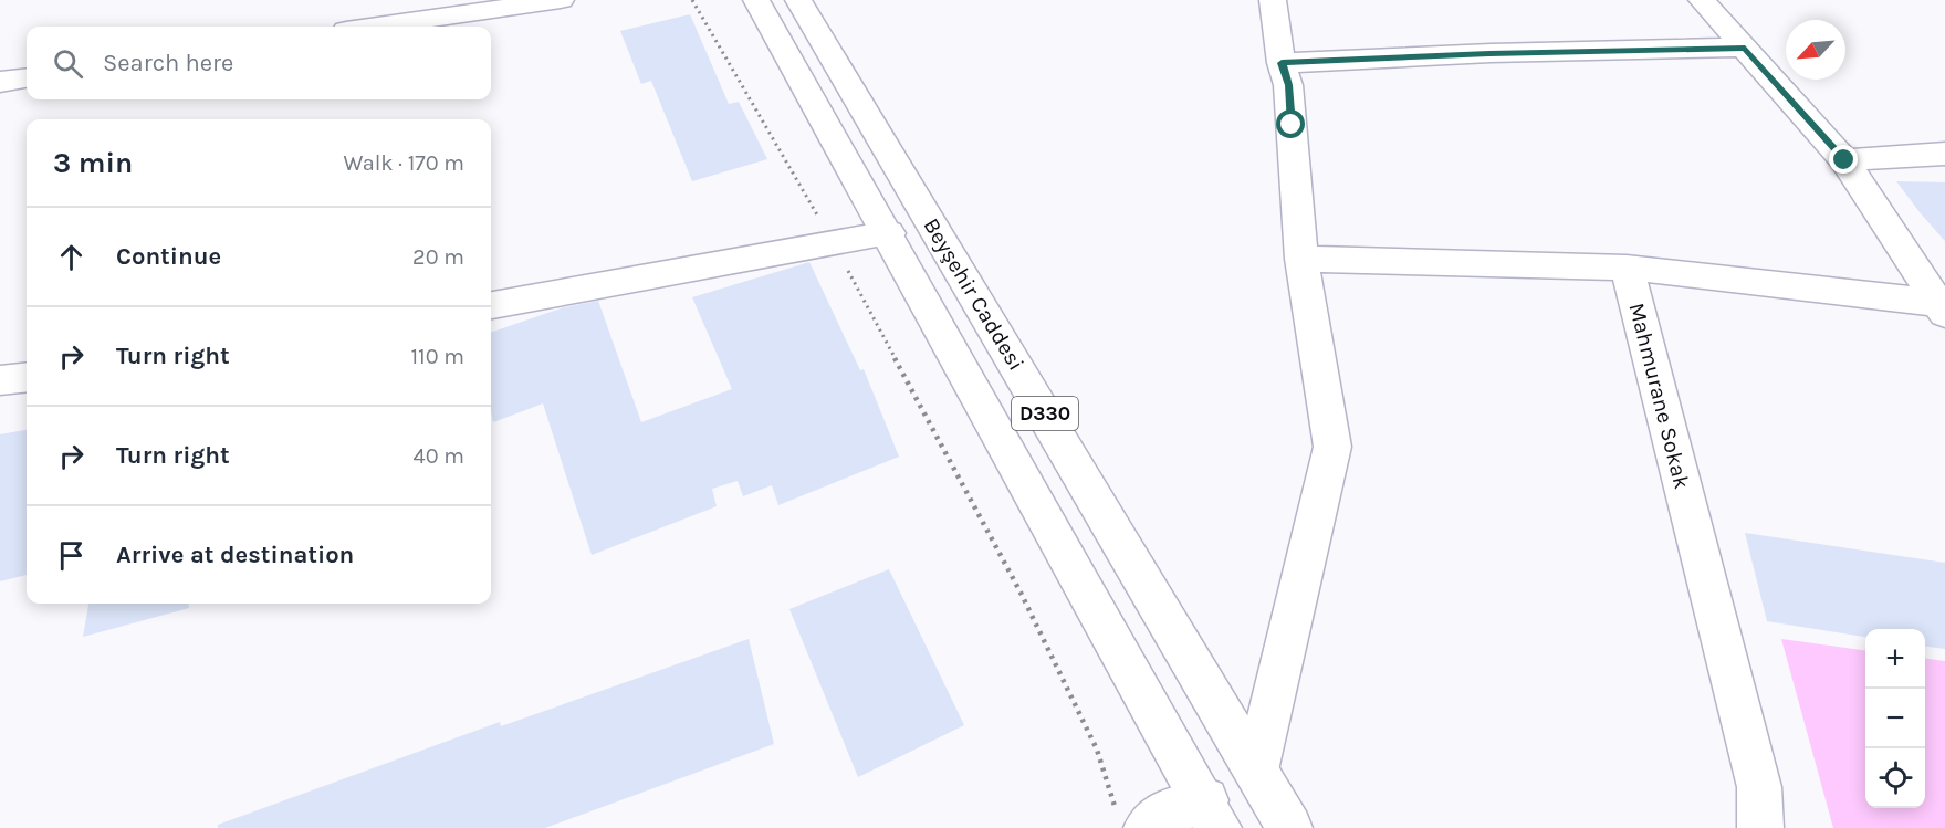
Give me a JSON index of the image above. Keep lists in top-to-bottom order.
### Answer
{
  "streets": {
    "main road": ["Beyşehir Caddesi", "Mahmurane Sokak", "D330"]
  },
  "north": "bottom left",
  "page": {
    "search": "Search here",
    "heading": ["3 min", "Walk · 170 m"],
    "list": [
      ["Continue", "20 m"],
      ["Turn right", "110 m"],
      ["Turn right", "40 m"],
      "Arrive at destination"
    ],
    "map_buttons": ["+", "−"]
  }
}
